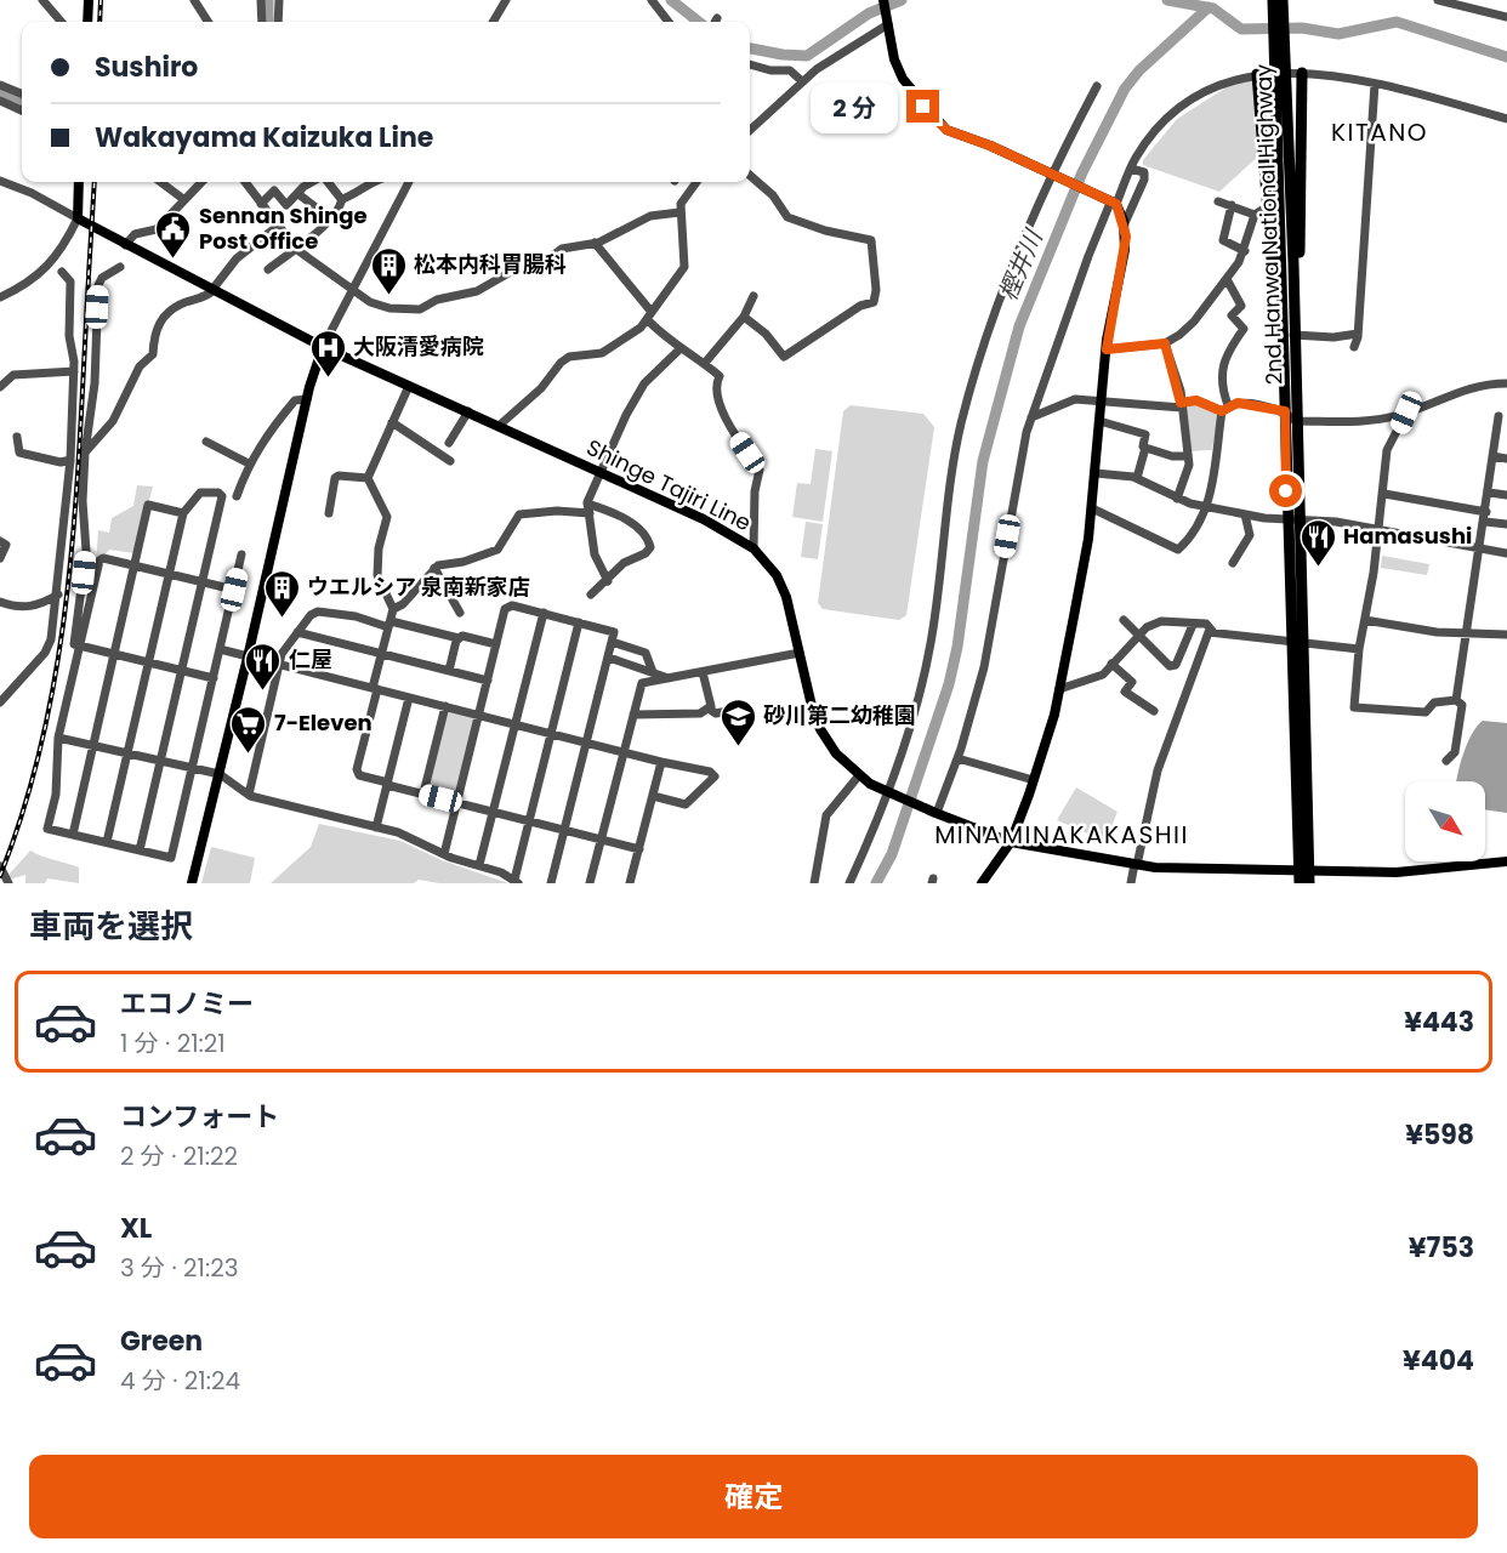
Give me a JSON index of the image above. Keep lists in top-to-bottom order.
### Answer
{
  "streets": {
    "highway": ["2nd Hanwa National Highway"],
    "main road": ["Shinge Tajiri Line"]
  },
  "crossings": [
    ["2nd Hanwa National Highway", "Shinge Tajiri Line"]
  ],
  "districts": ["KITANO", "MINAMINAKAKASHII"],
  "water": ["樫井川"],
  "places": {
    "public building": ["Sennan Shinge Post Office"],
    "building": ["松本内科胃腸科", "ウエルシア 泉南新家店"],
    "hospital": ["大阪清愛病院"],
    "restaurant": ["Hamasushi", "仁屋"],
    "school or university": ["砂川第二幼稚園"],
    "supermarket": ["7-Eleven"]
  },
  "north": "bottom right",
  "page": {
    "banner": ["Sushiro", "Wakayama Kaizuka Line"],
    "bubble": "2 分",
    "heading": "車両を選択",
    "list": [
      {
        "name": "エコノミー",
        "note": "1 分 · 21:21",
        "value": "¥443"
      },
      {
        "name": "コンフォート",
        "note": "2 分 · 21:22",
        "value": "¥598"
      },
      {
        "name": "XL",
        "note": "3 分 · 21:23",
        "value": "¥753"
      },
      {
        "name": "Green",
        "note": "4 分 · 21:24",
        "value": "¥404"
      }
    ],
    "buttons": "確定"
  }
}
